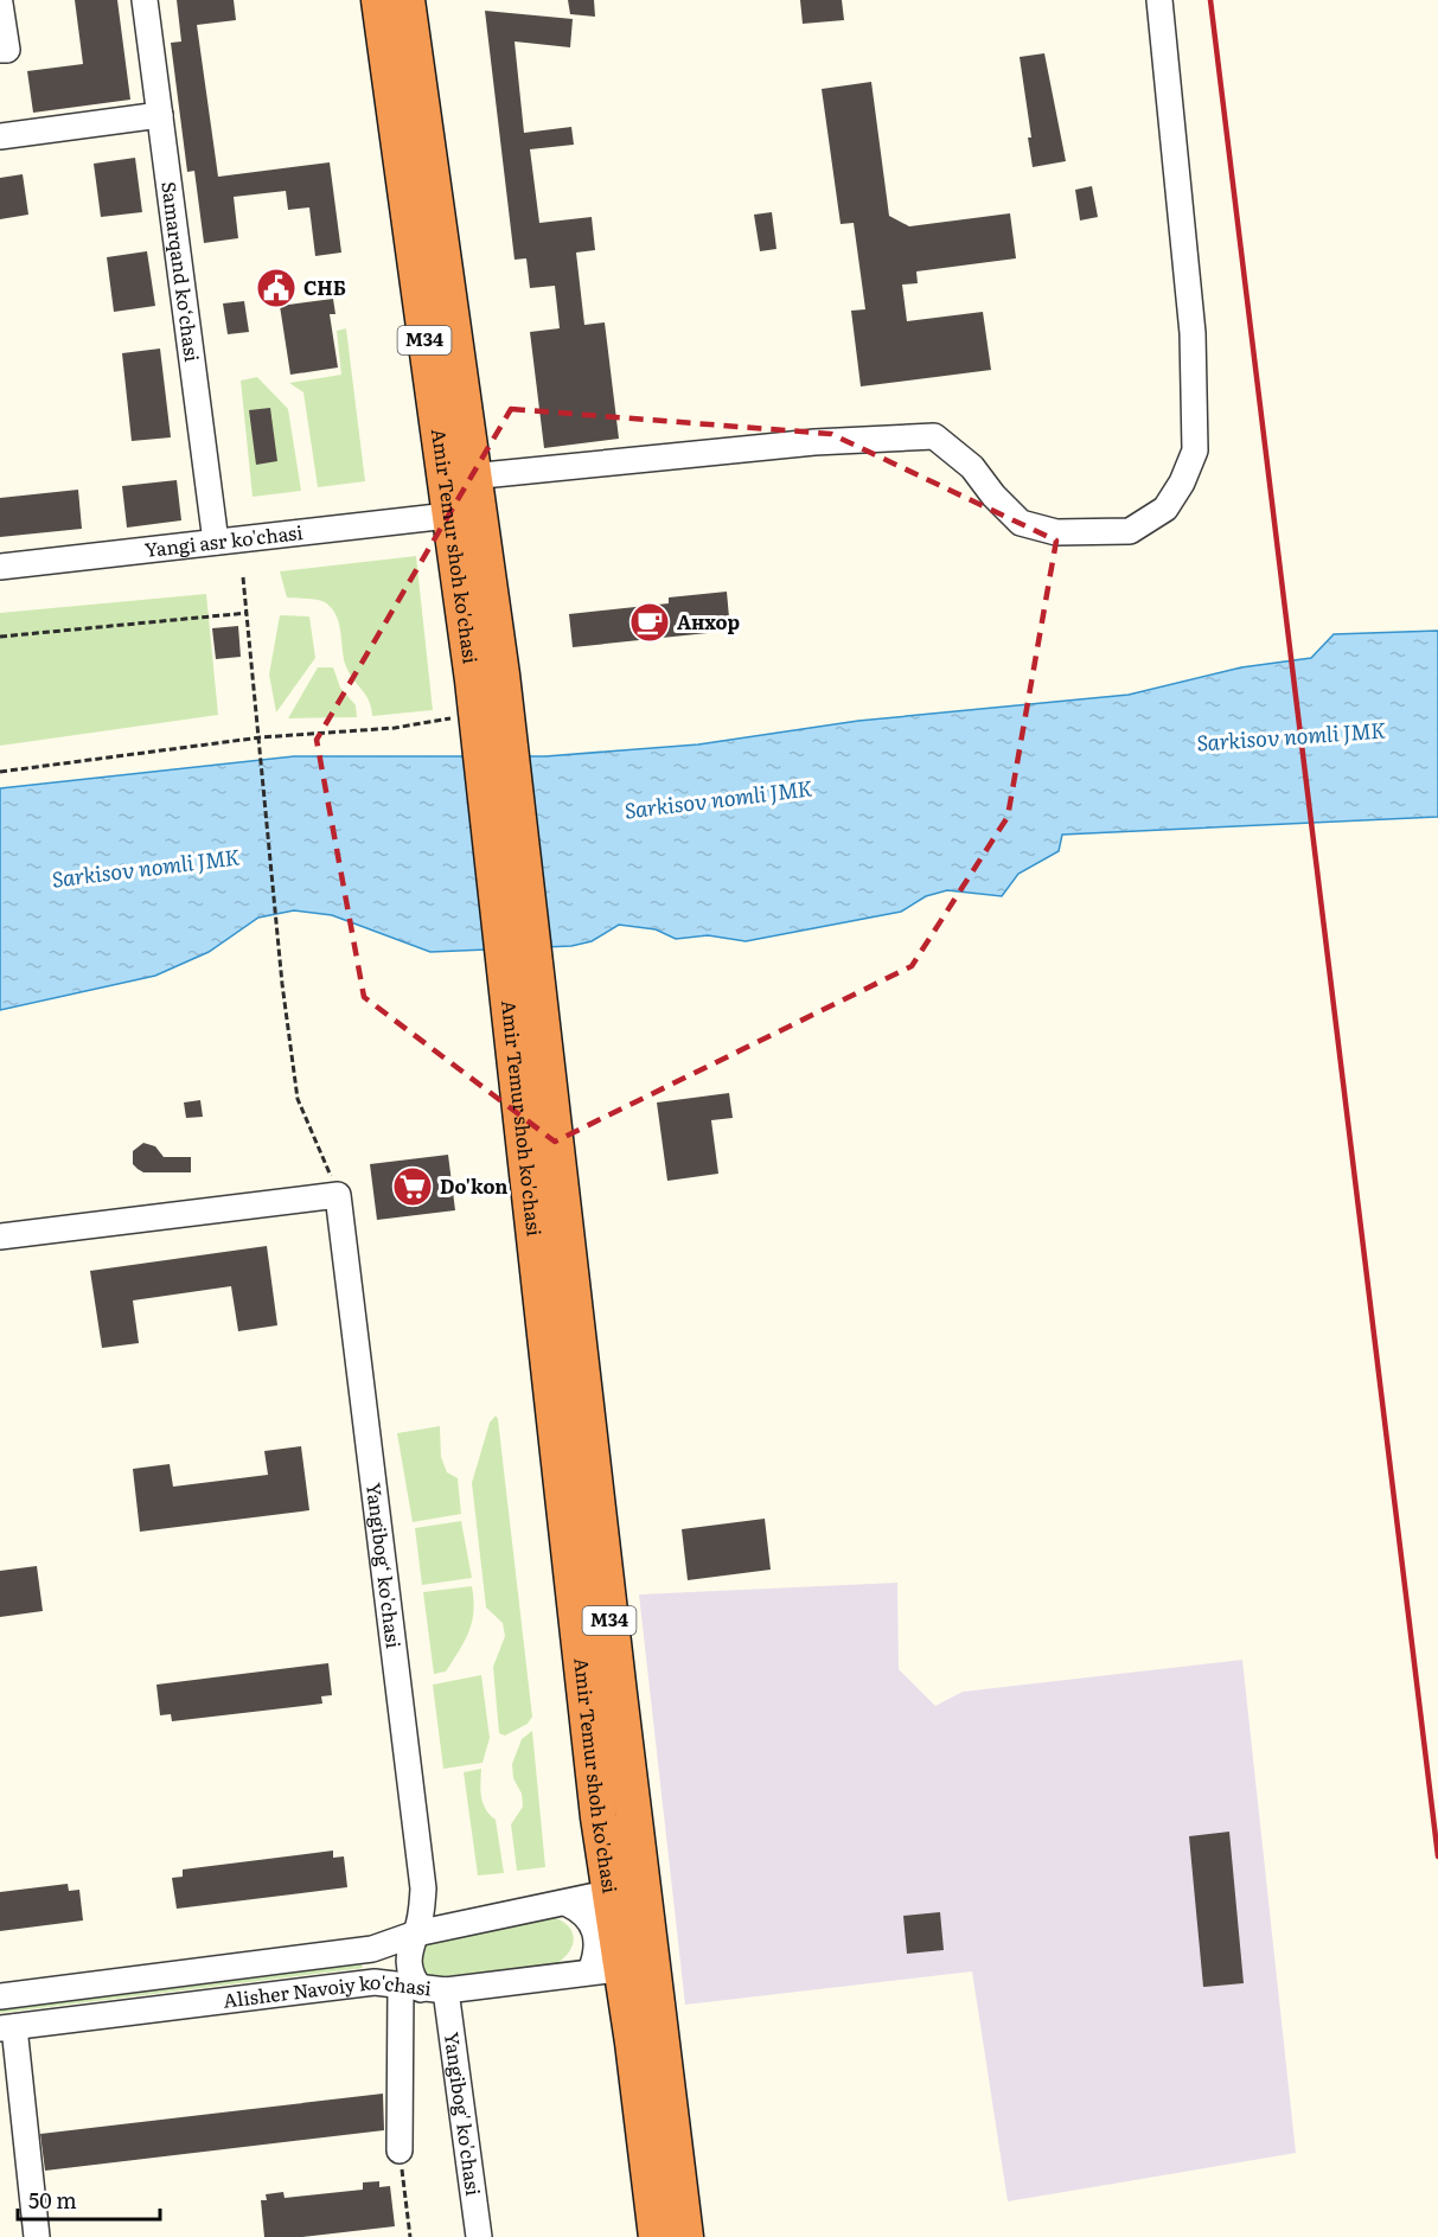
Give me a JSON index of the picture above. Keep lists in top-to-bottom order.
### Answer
{
  "streets": {
    "highway": ["M34", "Amir Temur shoh ko'chasi"],
    "street": [
      "Samarqand ko‘chasi",
      "Yangi asr ko'chasi",
      "Yangibog‘ ko'chasi",
      "Alisher Navoiy ko'chasi",
      "Yangibog' ko'chasi"
    ]
  },
  "crossings": [
    ["Samarqand ko‘chasi", "Yangi asr ko'chasi"],
    ["Yangi asr ko'chasi", "Amir Temur shoh ko'chasi"],
    ["Amir Temur shoh ko'chasi", "Alisher Navoiy ko'chasi"],
    ["Yangibog‘ ko'chasi", "Alisher Navoiy ko'chasi"],
    ["Yangibog‘ ko'chasi", "Yangibog' ko'chasi"],
    ["Alisher Navoiy ko'chasi", "Yangibog' ko'chasi"]
  ],
  "water": ["Sarkisov nomli JMK"],
  "places": {
    "public building": ["СНБ"],
    "cafe": ["Анхор"],
    "supermarket": ["Do'kon"]
  },
  "scale_bar": "50 m"
}
